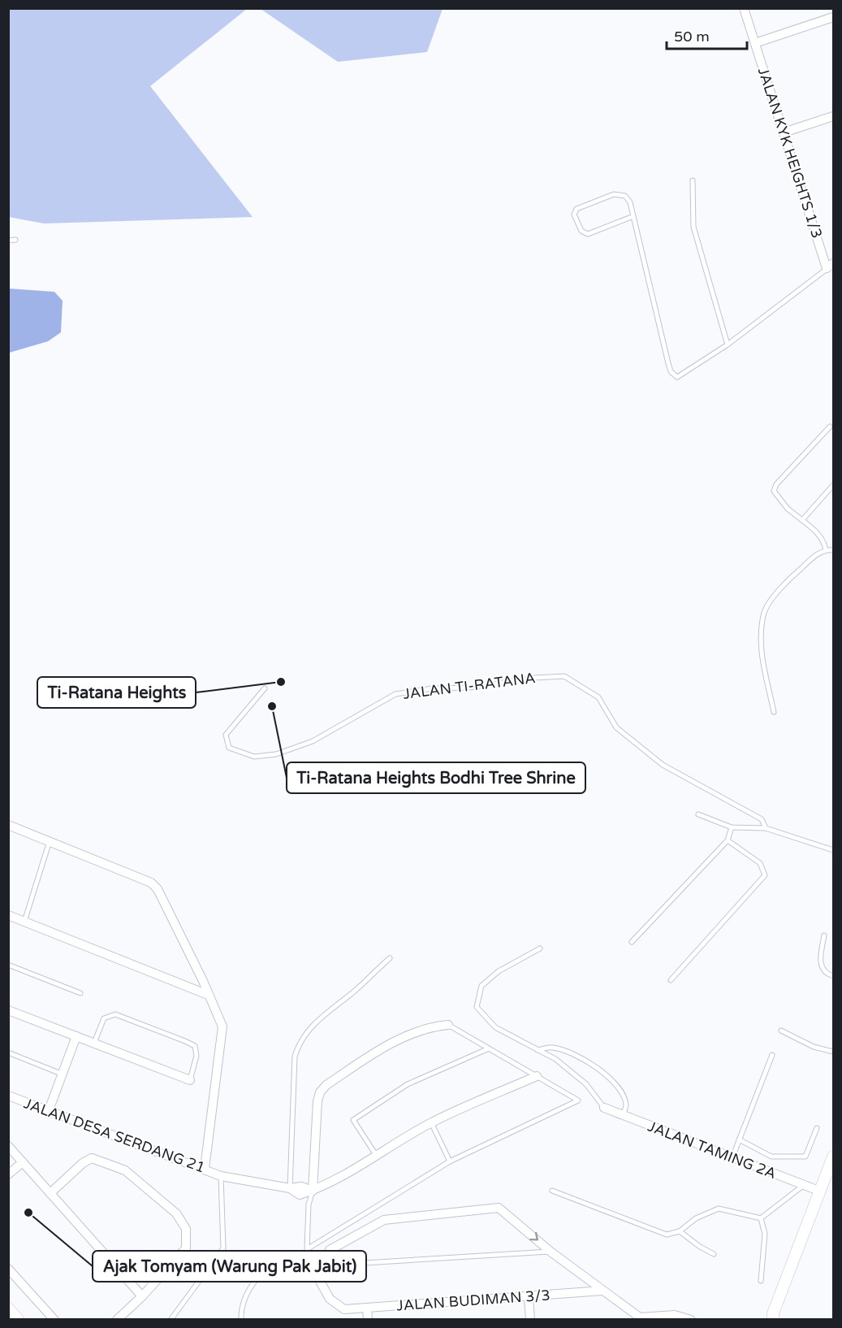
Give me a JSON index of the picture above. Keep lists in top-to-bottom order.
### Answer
{
  "streets": {
    "street": [
      "JALAN KYK HEIGHTS 1/3",
      "JALAN DESA SERDANG 21",
      "JALAN TAMING 2A",
      "JALAN BUDIMAN 3/3"
    ],
    "lane": ["JALAN TI-RATANA"]
  },
  "places": ["Ti-Ratana Heights", "Ti-Ratana Heights Bodhi Tree Shrine", "Ajak Tomyam (Warung Pak Jabit)"],
  "scale_bar": "50 m"
}
